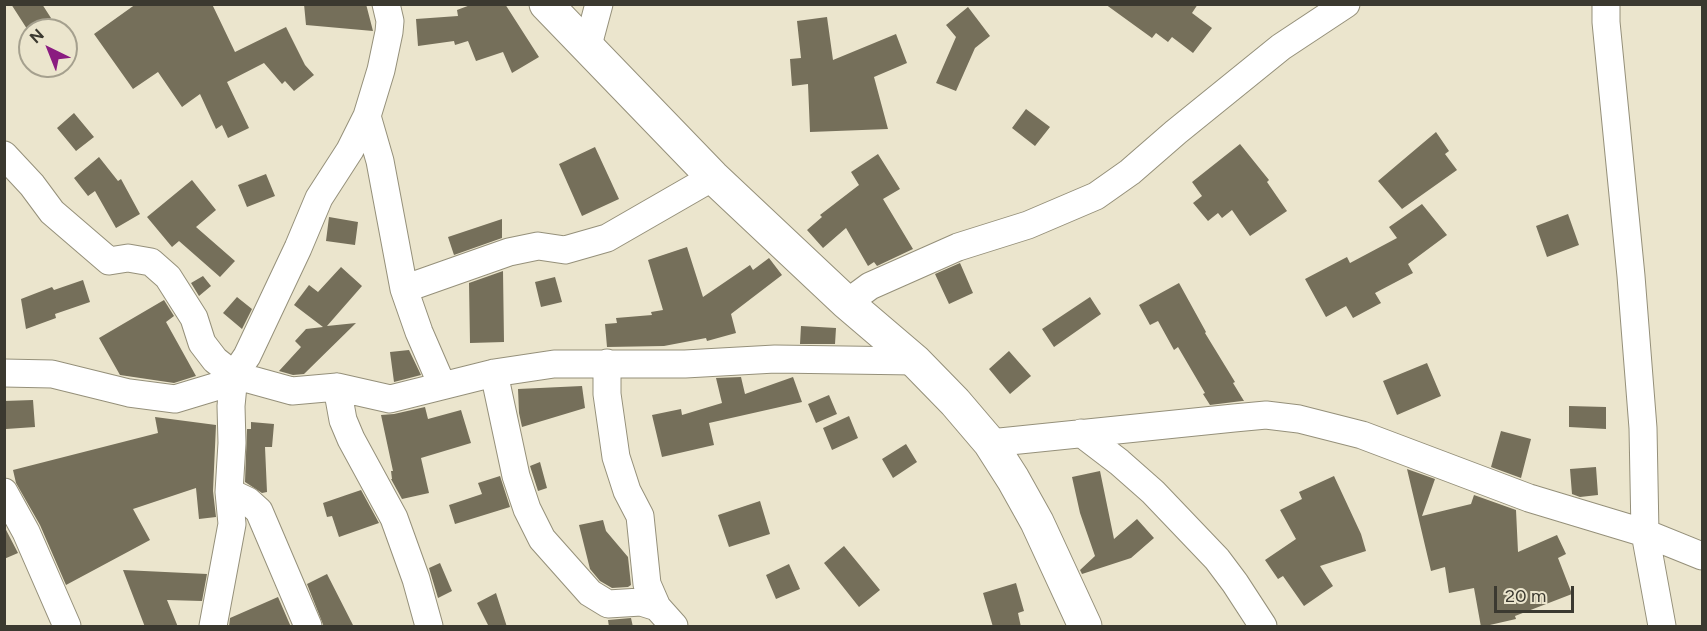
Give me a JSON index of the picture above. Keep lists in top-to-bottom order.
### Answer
{
  "scale_bar": "20 m",
  "north": "top left"
}
